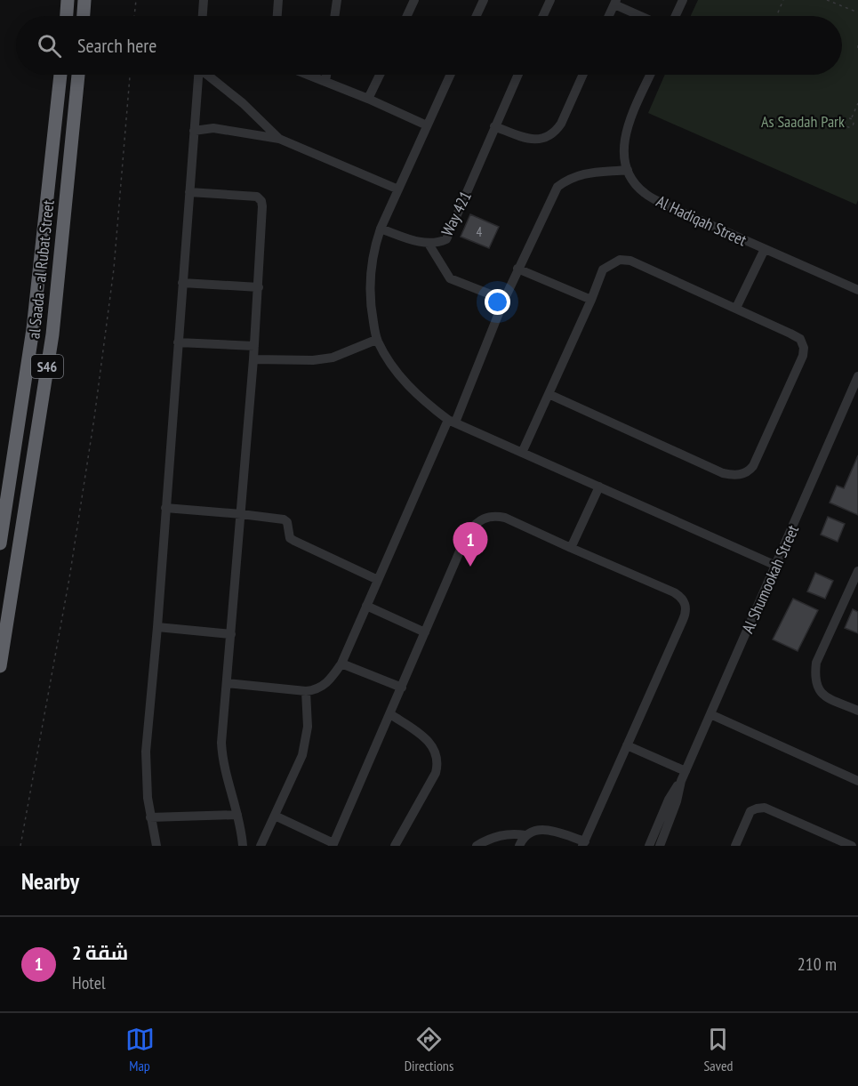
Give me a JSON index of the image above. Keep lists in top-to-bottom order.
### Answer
{
  "streets": {
    "highway": ["al Saada - al Rubat Street", "S46"],
    "street": ["Way 421", "Al Hadiqah Street", "Al Shumookah Street"]
  },
  "parks": ["As Saadah Park"],
  "house_numbers": ["4"],
  "page": {
    "search": "Search here",
    "pins": "1",
    "heading": "Nearby",
    "list": [
      {
        "mark": "1",
        "name": "شقة 2",
        "note": "Hotel",
        "value": "210 m"
      }
    ],
    "nav": ["Map", "Directions", "Saved"]
  }
}
